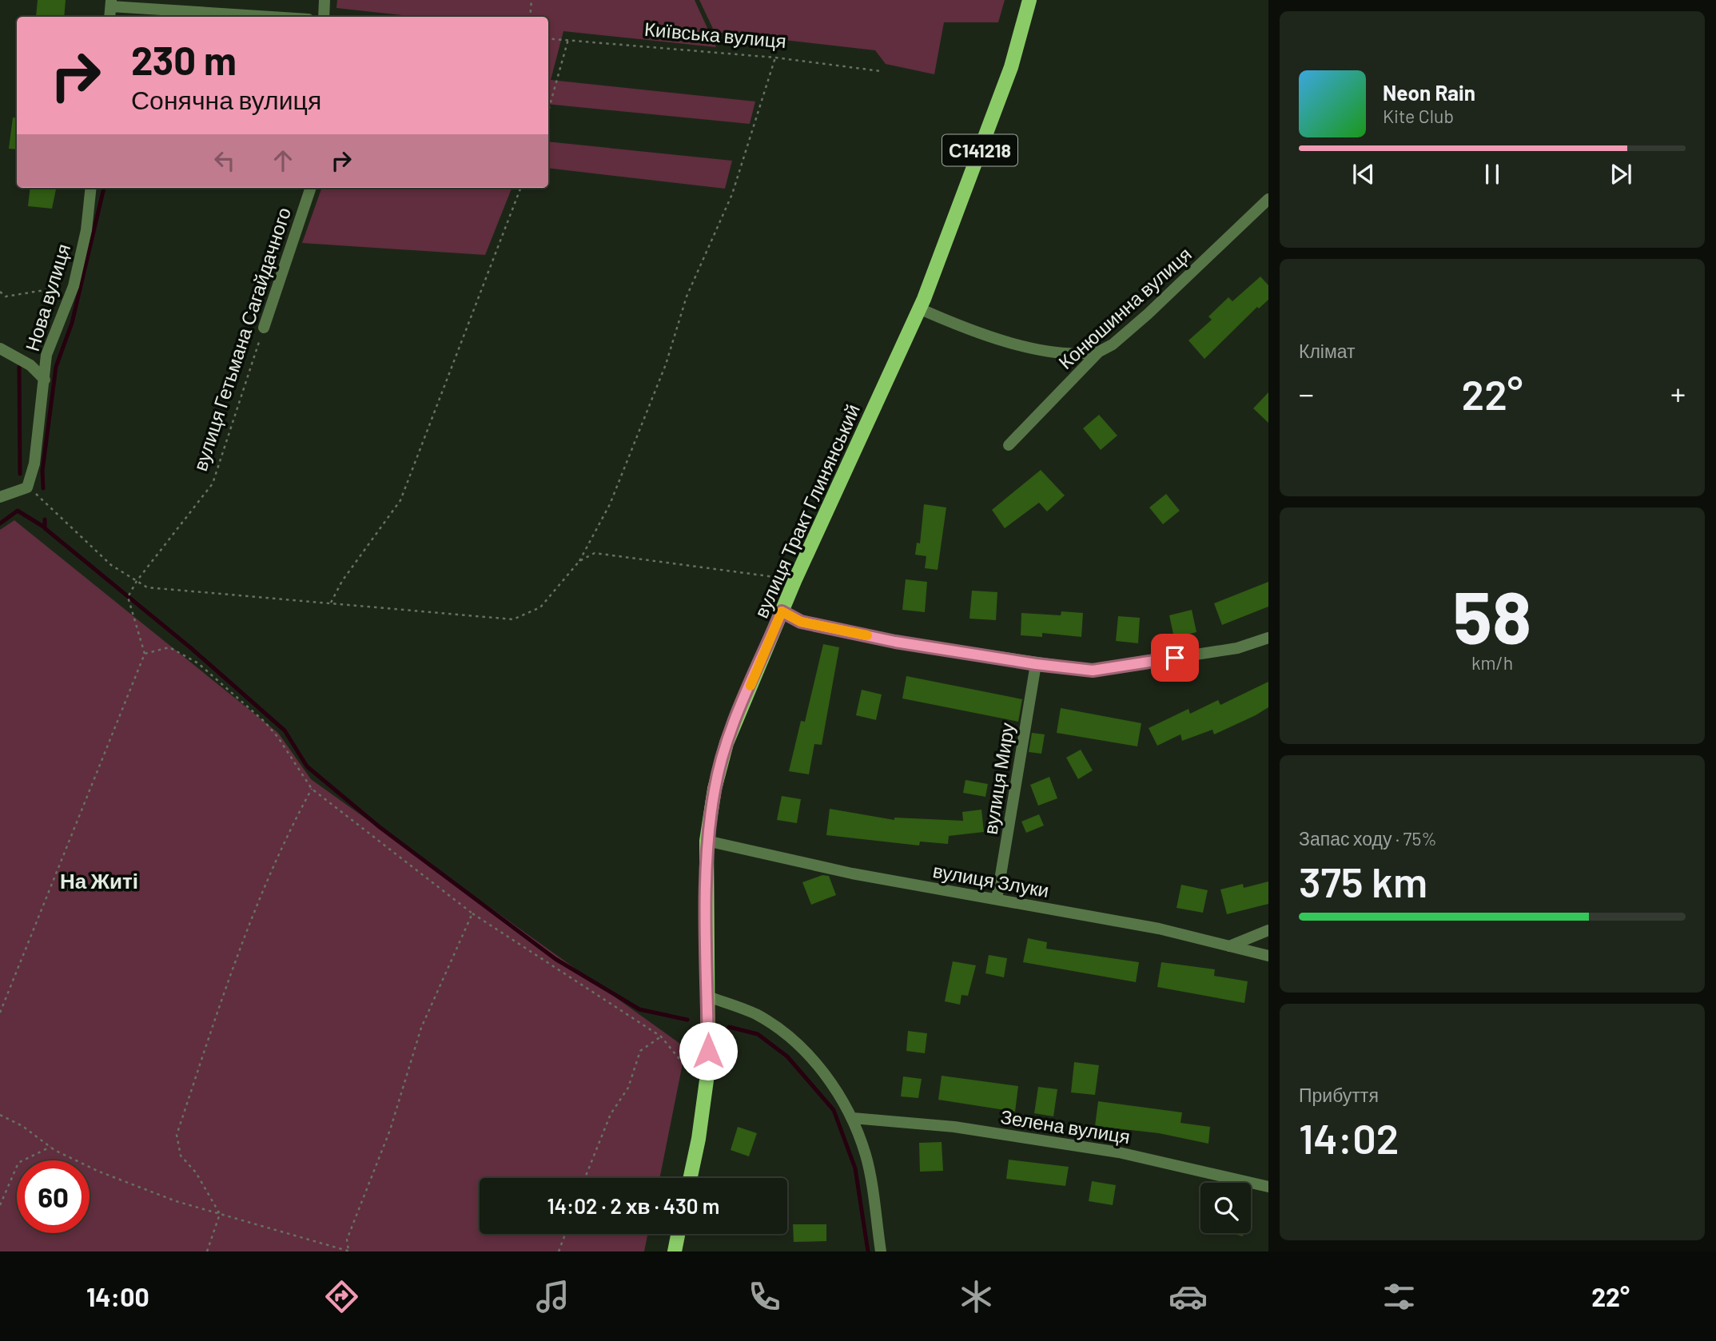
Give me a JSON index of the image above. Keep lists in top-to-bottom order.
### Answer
{
  "streets": {
    "main road": ["С141218", "вулиця Тракт Глинянський"],
    "street": [
      "Нова вулиця",
      "Конюшинна вулиця",
      "вулиця Гетьмана Сагайдачного",
      "вулиця Миру",
      "вулиця Злуки",
      "Зелена вулиця"
    ],
    "path": ["Київська вулиця"]
  },
  "crossings": [
    ["вулиця Тракт Глинянський", "вулиця Злуки"],
    ["вулиця Миру", "вулиця Злуки"]
  ],
  "districts": ["На Житі"],
  "page": {
    "turn": ["230 m", "Сонячна вулиця"],
    "song": ["Neon Rain", "Kite Club"],
    "tile": [
      "Клімат",
      ["58", "km/h"],
      ["Запас ходу · 75%", "375 km"],
      ["Прибуття", "14:02"]
    ],
    "heat": ["−", "22°", "+"],
    "limit": "60",
    "trip": "14:02 · 2 хв · 430 m",
    "tabs": ["14:00", "22°"]
  }
}
